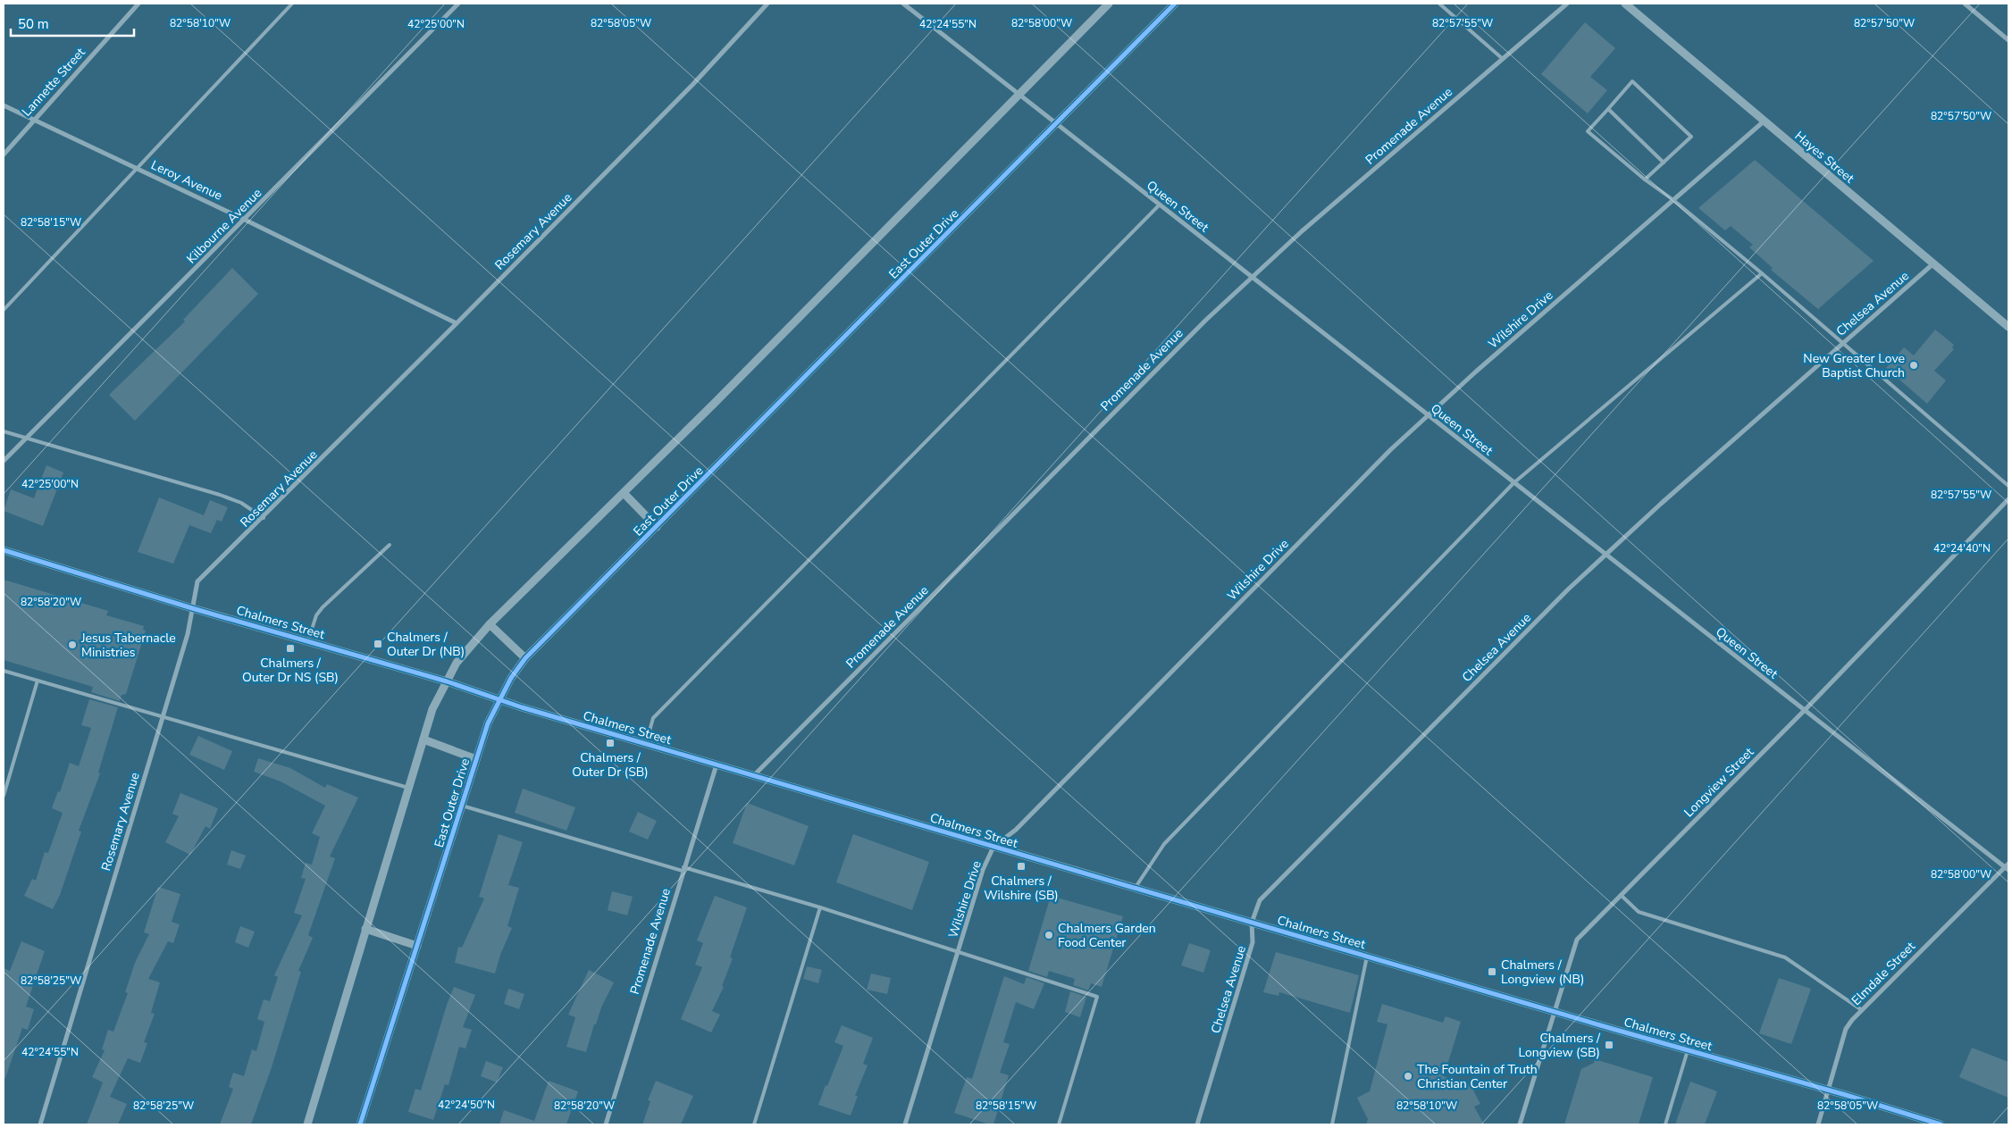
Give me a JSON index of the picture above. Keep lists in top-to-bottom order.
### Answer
{
  "streets": {
    "street": [
      "Lannette Street",
      "Promenade Avenue",
      "Hayes Street",
      "Leroy Avenue",
      "Queen Street",
      "Kilbourne Avenue",
      "Rosemary Avenue",
      "East Outer Drive",
      "Chelsea Avenue",
      "Wilshire Drive",
      "Chalmers Street",
      "Longview Street",
      "Elmdale Street"
    ]
  },
  "crossings": [
    ["Lannette Street", "Leroy Avenue"],
    ["Promenade Avenue", "Queen Street"],
    ["Promenade Avenue", "Chalmers Street"],
    ["Hayes Street", "Chelsea Avenue"],
    ["Hayes Street", "Wilshire Drive"],
    ["Leroy Avenue", "Kilbourne Avenue"],
    ["Leroy Avenue", "Rosemary Avenue"],
    ["Queen Street", "East Outer Drive"],
    ["Queen Street", "Chelsea Avenue"],
    ["Queen Street", "Wilshire Drive"],
    ["Queen Street", "Longview Street"],
    ["Queen Street", "Elmdale Street"],
    ["Rosemary Avenue", "Chalmers Street"],
    ["East Outer Drive", "Chalmers Street"],
    ["Chelsea Avenue", "Chalmers Street"],
    ["Wilshire Drive", "Chalmers Street"],
    ["Chalmers Street", "Longview Street"],
    ["Chalmers Street", "Elmdale Street"]
  ],
  "places": {
    "other": [
      "New Greater Love Baptist Church",
      "Jesus Tabernacle Ministries",
      "Chalmers Garden Food Center",
      "The Fountain of Truth Christian Center"
    ],
    "transit": [
      "Chalmers / Outer Dr (NB)",
      "Chalmers / Outer Dr NS (SB)",
      "Chalmers / Outer Dr (SB)",
      "Chalmers / Wilshire (SB)",
      "Chalmers / Longview (NB)",
      "Chalmers / Longview (SB)"
    ]
  },
  "scale_bar": "50 m",
  "coordinates": [
    "82°57'50\"W",
    "82°58'10\"W",
    "82°58'05\"W",
    "82°58'00\"W",
    "82°57'55\"W",
    "42°25'00\"N",
    "42°24'55\"N",
    "82°58'15\"W",
    "42°24'40\"N",
    "82°58'20\"W",
    "82°58'25\"W",
    "42°24'50\"N"
  ]
}
